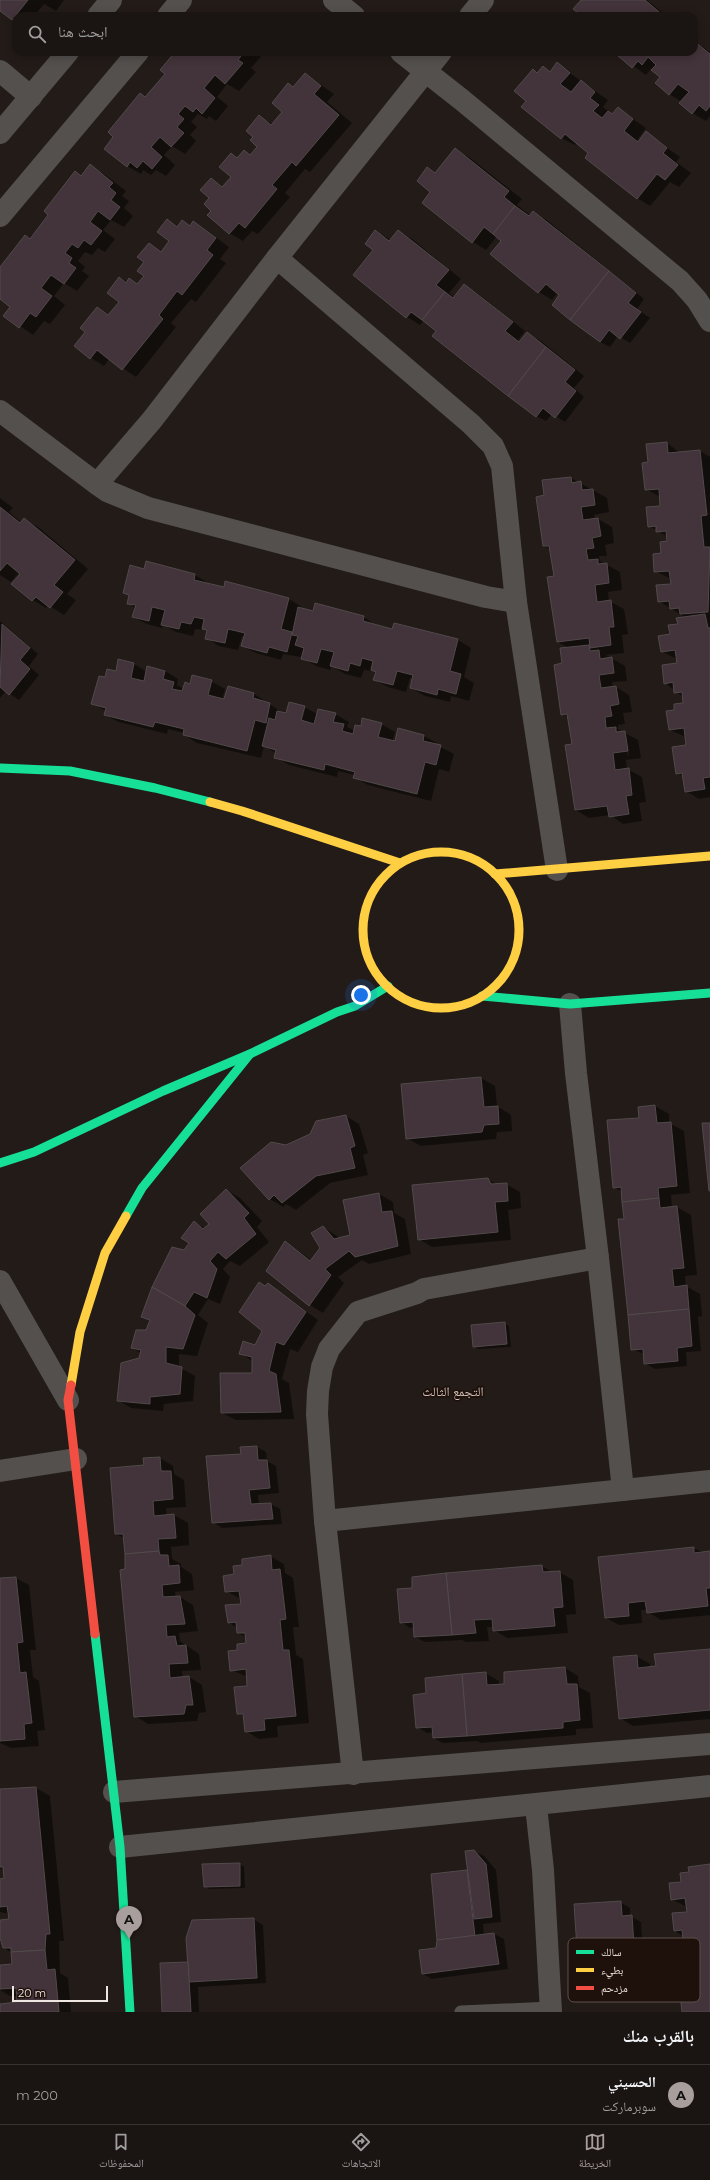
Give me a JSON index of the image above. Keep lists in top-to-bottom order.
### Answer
{
  "districts": ["التجمع الثالث"],
  "legend": ["سالك", "بطيء", "مزدحم"],
  "scale_bar": "20 m",
  "page": {
    "search": "ابحث هنا",
    "pins": "A",
    "scale": "20 m",
    "heading": "بالقرب منك",
    "list": [
      {
        "mark": "A",
        "name": "الحسيني",
        "note": "سوبرماركت",
        "value": "200 m"
      }
    ],
    "nav": ["الخريطة", "الاتجاهات", "المحفوظات"]
  }
}
